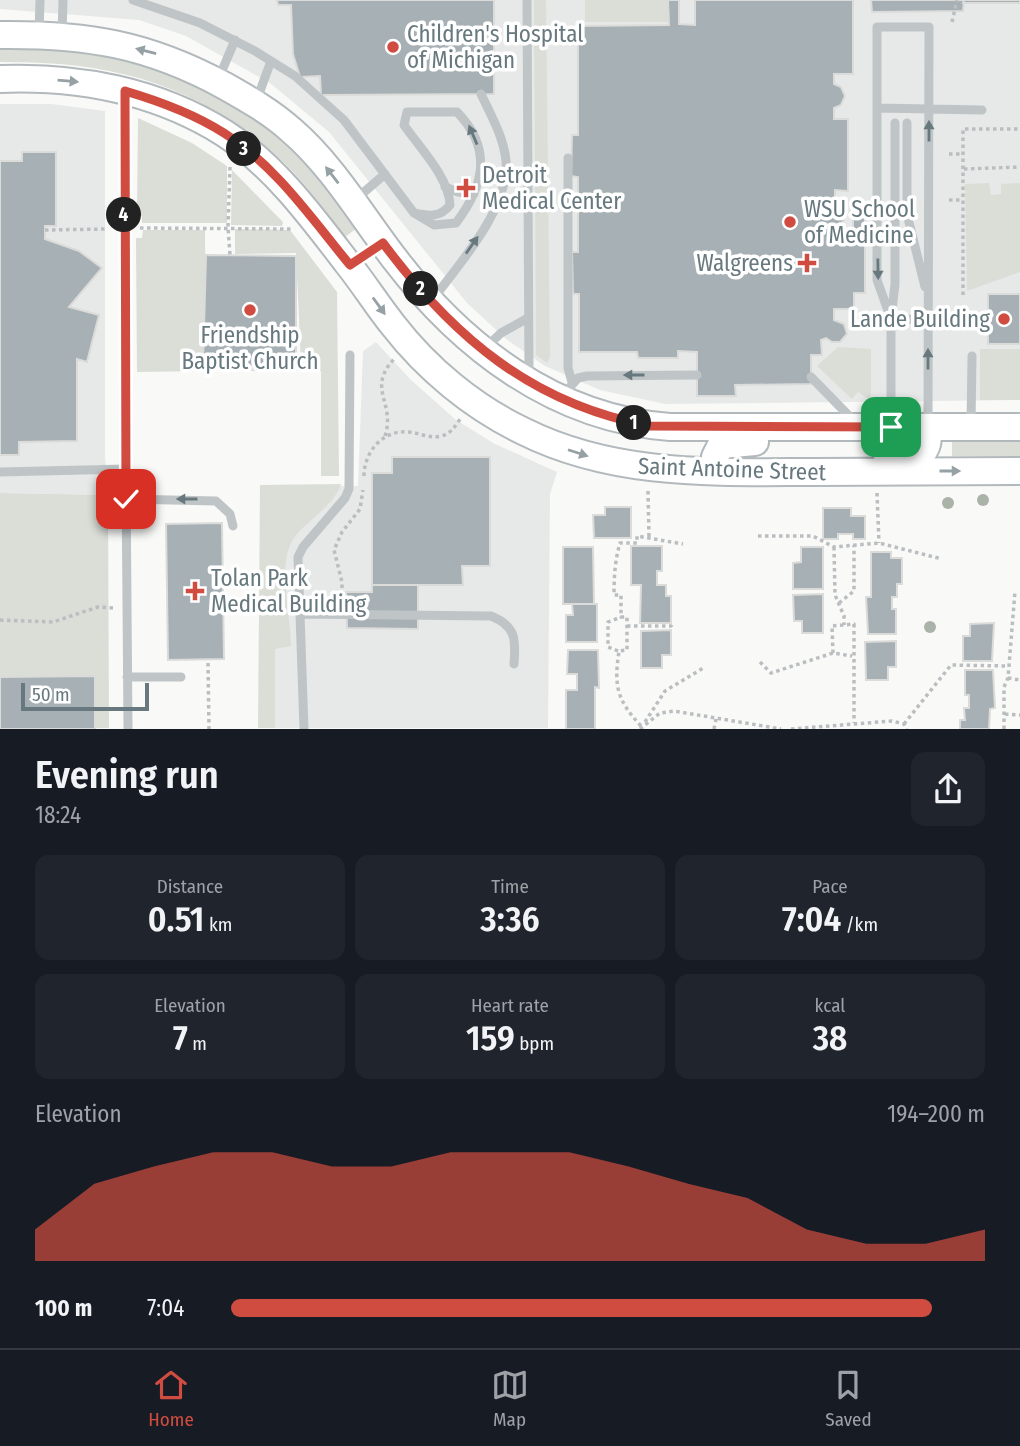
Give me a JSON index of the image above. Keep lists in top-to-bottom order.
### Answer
{
  "streets": {
    "street": ["Saint Antoine Street"]
  },
  "places": {
    "other": [
      "Children's Hospital of Michigan",
      "WSU School of Medicine",
      "Friendship Baptist Church",
      "Lande Building"
    ],
    "health": ["Detroit Medical Center", "Walgreens", "Tolan Park Medical Building"]
  },
  "scale_bar": "50 m",
  "page": {
    "pins": [
      "3",
      "4",
      "2",
      "1"
    ],
    "scale": "50 m",
    "heading": ["Evening run", "18:24"],
    "stats": [
      ["Distance", "0.51 km"],
      ["Time", "3:36"],
      ["Pace", "7:04 /km"],
      ["Elevation", "7 m"],
      ["Heart rate", "159 bpm"],
      ["kcal", "38"]
    ],
    "chart": ["Elevation", "194–200 m"],
    "list": [
      {
        "name": "100 m",
        "note": "7:04"
      }
    ],
    "tabs": ["Home", "Map", "Saved"]
  }
}
